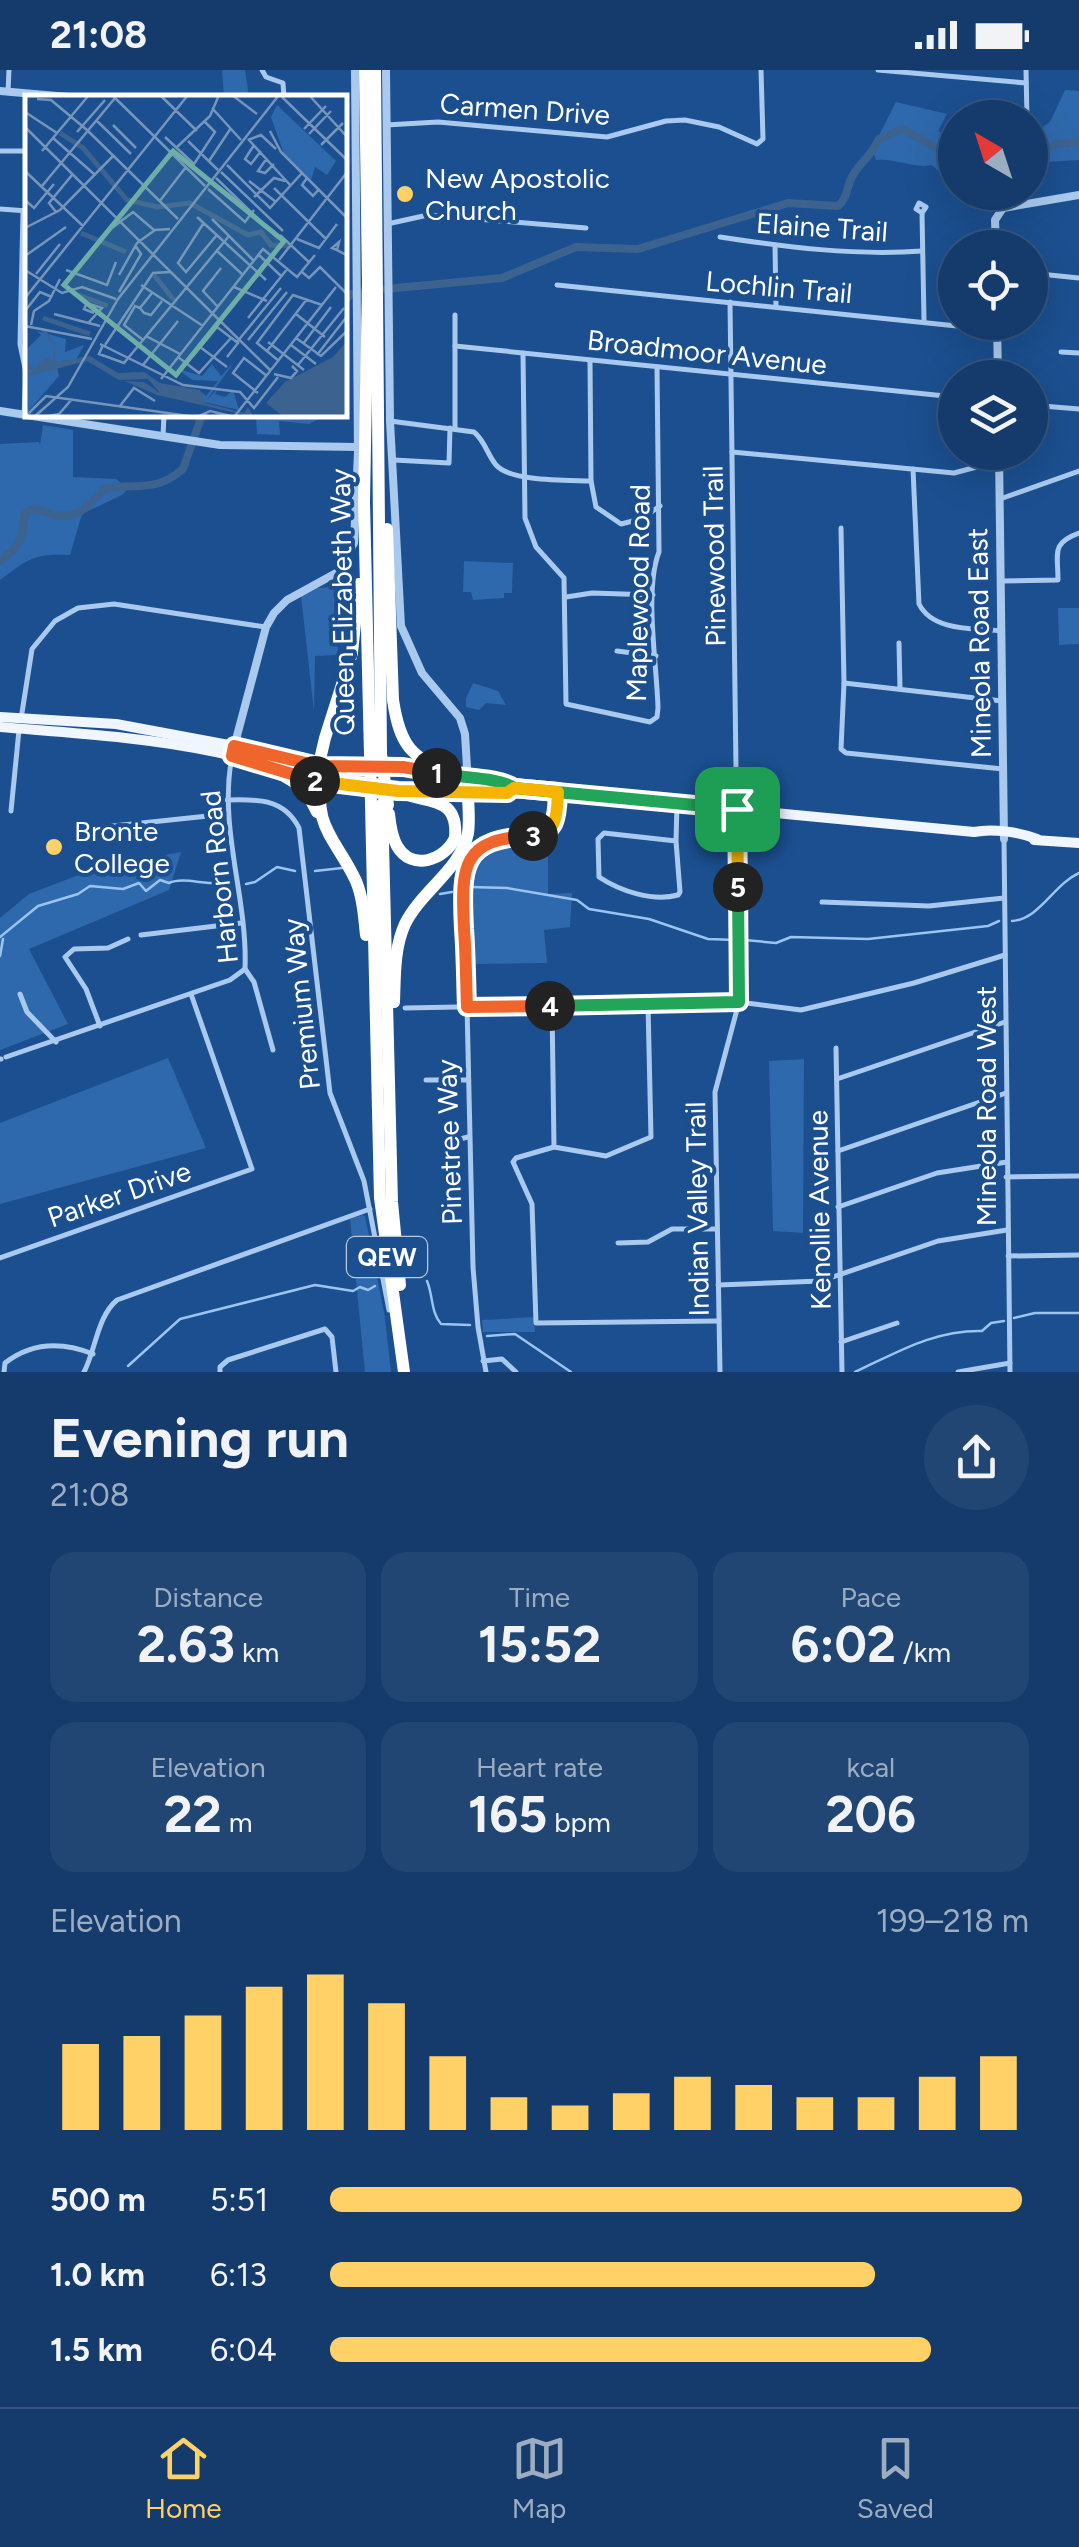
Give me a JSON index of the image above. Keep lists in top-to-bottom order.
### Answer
{
  "streets": {
    "highway": ["Queen Elizabeth Way", "QEW"],
    "street": [
      "Carmen Drive",
      "Elaine Trail",
      "Lochlin Trail",
      "Broadmoor Avenue",
      "Pinewood Trail",
      "Maplewood Road",
      "Mineola Road East",
      "Harborn Road",
      "Premium Way",
      "Mineola Road West",
      "Pinetree Way",
      "Parker Drive",
      "Indian Valley Trail",
      "Kenollie Avenue"
    ]
  },
  "crossings": [
    ["Lochlin Trail", "Pinewood Trail"],
    ["Broadmoor Avenue", "Pinewood Trail"],
    ["Broadmoor Avenue", "Maplewood Road"],
    ["Pinewood Trail", "Indian Valley Trail"],
    ["Queen Elizabeth Way", "Premium Way"],
    ["Mineola Road East", "Mineola Road West"],
    ["Harborn Road", "Premium Way"]
  ],
  "places": ["New Apostolic Church", "Bronte College"],
  "north": "top left",
  "page": {
    "status": "21:08",
    "pins": [
      "1",
      "2",
      "3",
      "5",
      "4"
    ],
    "heading": ["Evening run", "21:08"],
    "stats": [
      ["Distance", "2.63 km"],
      ["Time", "15:52"],
      ["Pace", "6:02 /km"],
      ["Elevation", "22 m"],
      ["Heart rate", "165 bpm"],
      ["kcal", "206"]
    ],
    "chart": ["Elevation", "199–218 m"],
    "list": [
      {
        "name": "500 m",
        "note": "5:51"
      },
      {
        "name": "1.0 km",
        "note": "6:13"
      },
      {
        "name": "1.5 km",
        "note": "6:04"
      }
    ],
    "tabs": ["Home", "Map", "Saved"]
  }
}
